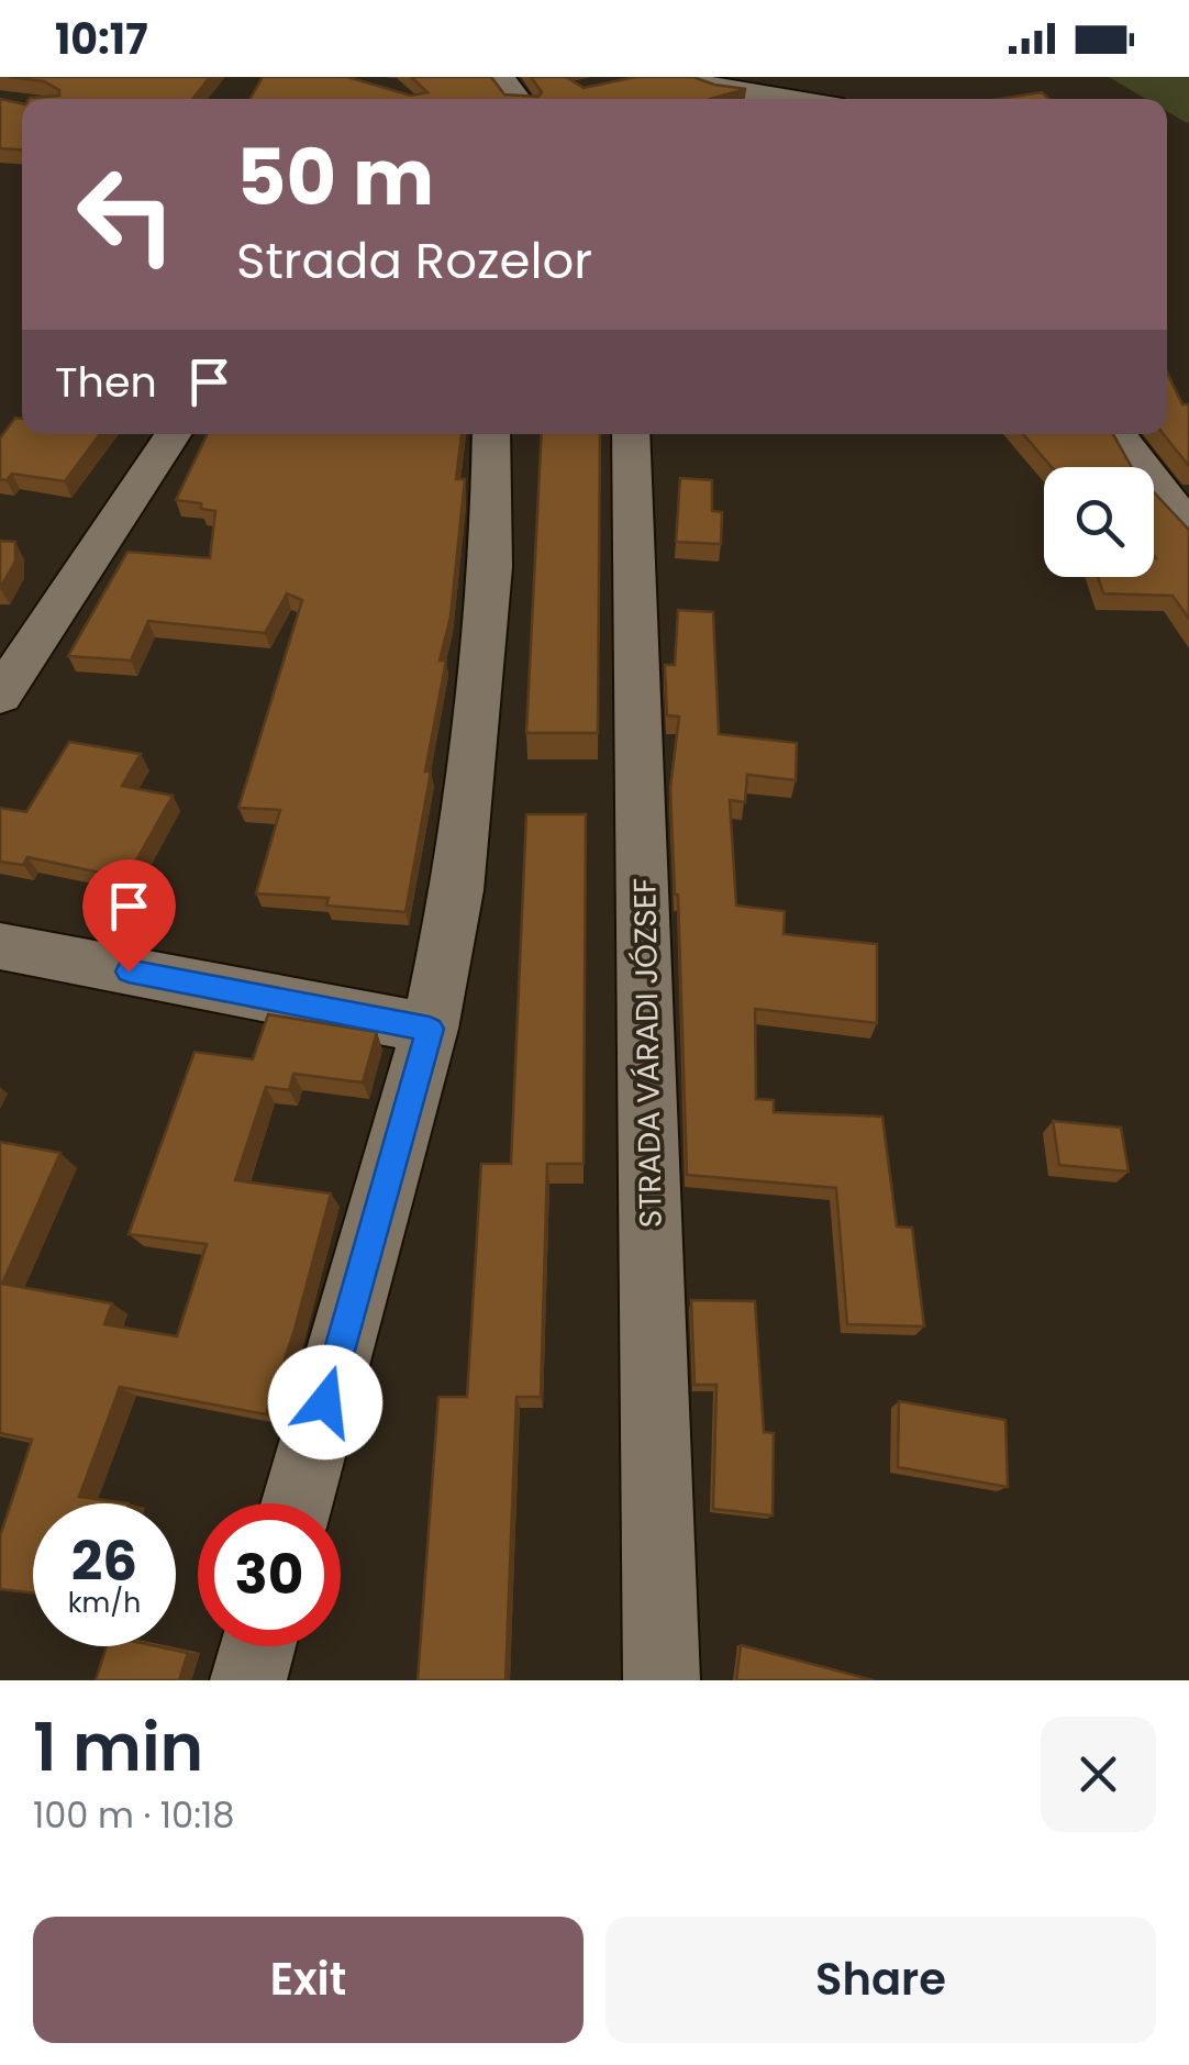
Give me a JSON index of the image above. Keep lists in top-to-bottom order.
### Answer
{
  "streets": {
    "street": ["STRADA VÁRADI JÓZSEF"]
  },
  "page": {
    "status": "10:17",
    "turn": ["50 m", "Strada Rozelor"],
    "then": "Then",
    "speed": "26 km/h",
    "limit": "30",
    "heading": ["1 min", "100 m · 10:18"],
    "buttons": ["Exit", "Share"]
  }
}
